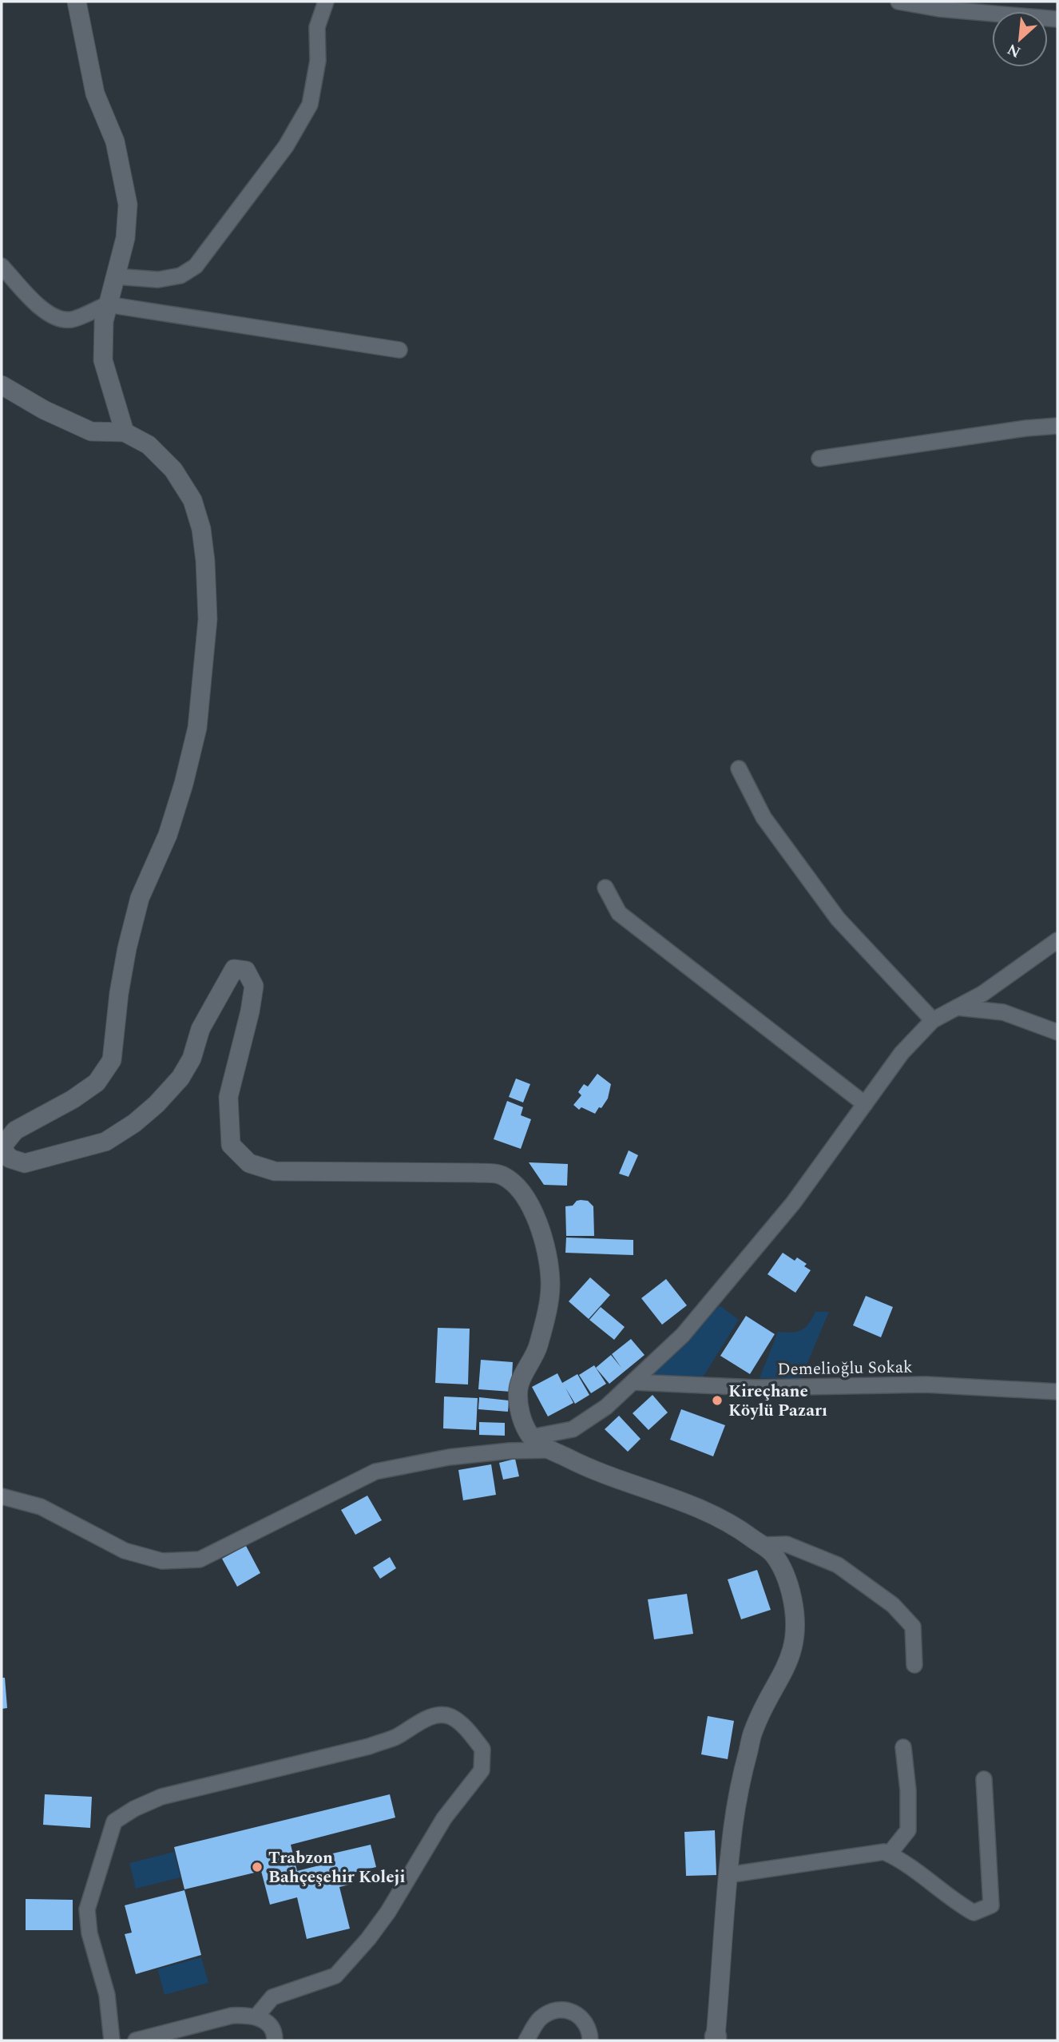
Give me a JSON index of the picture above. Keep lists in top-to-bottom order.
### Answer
{
  "streets": {
    "street": ["Demelioğlu Sokak"]
  },
  "places": ["Kireçhane Köylü Pazarı", "Trabzon Bahçeşehir Koleji"],
  "north": "bottom left"
}
